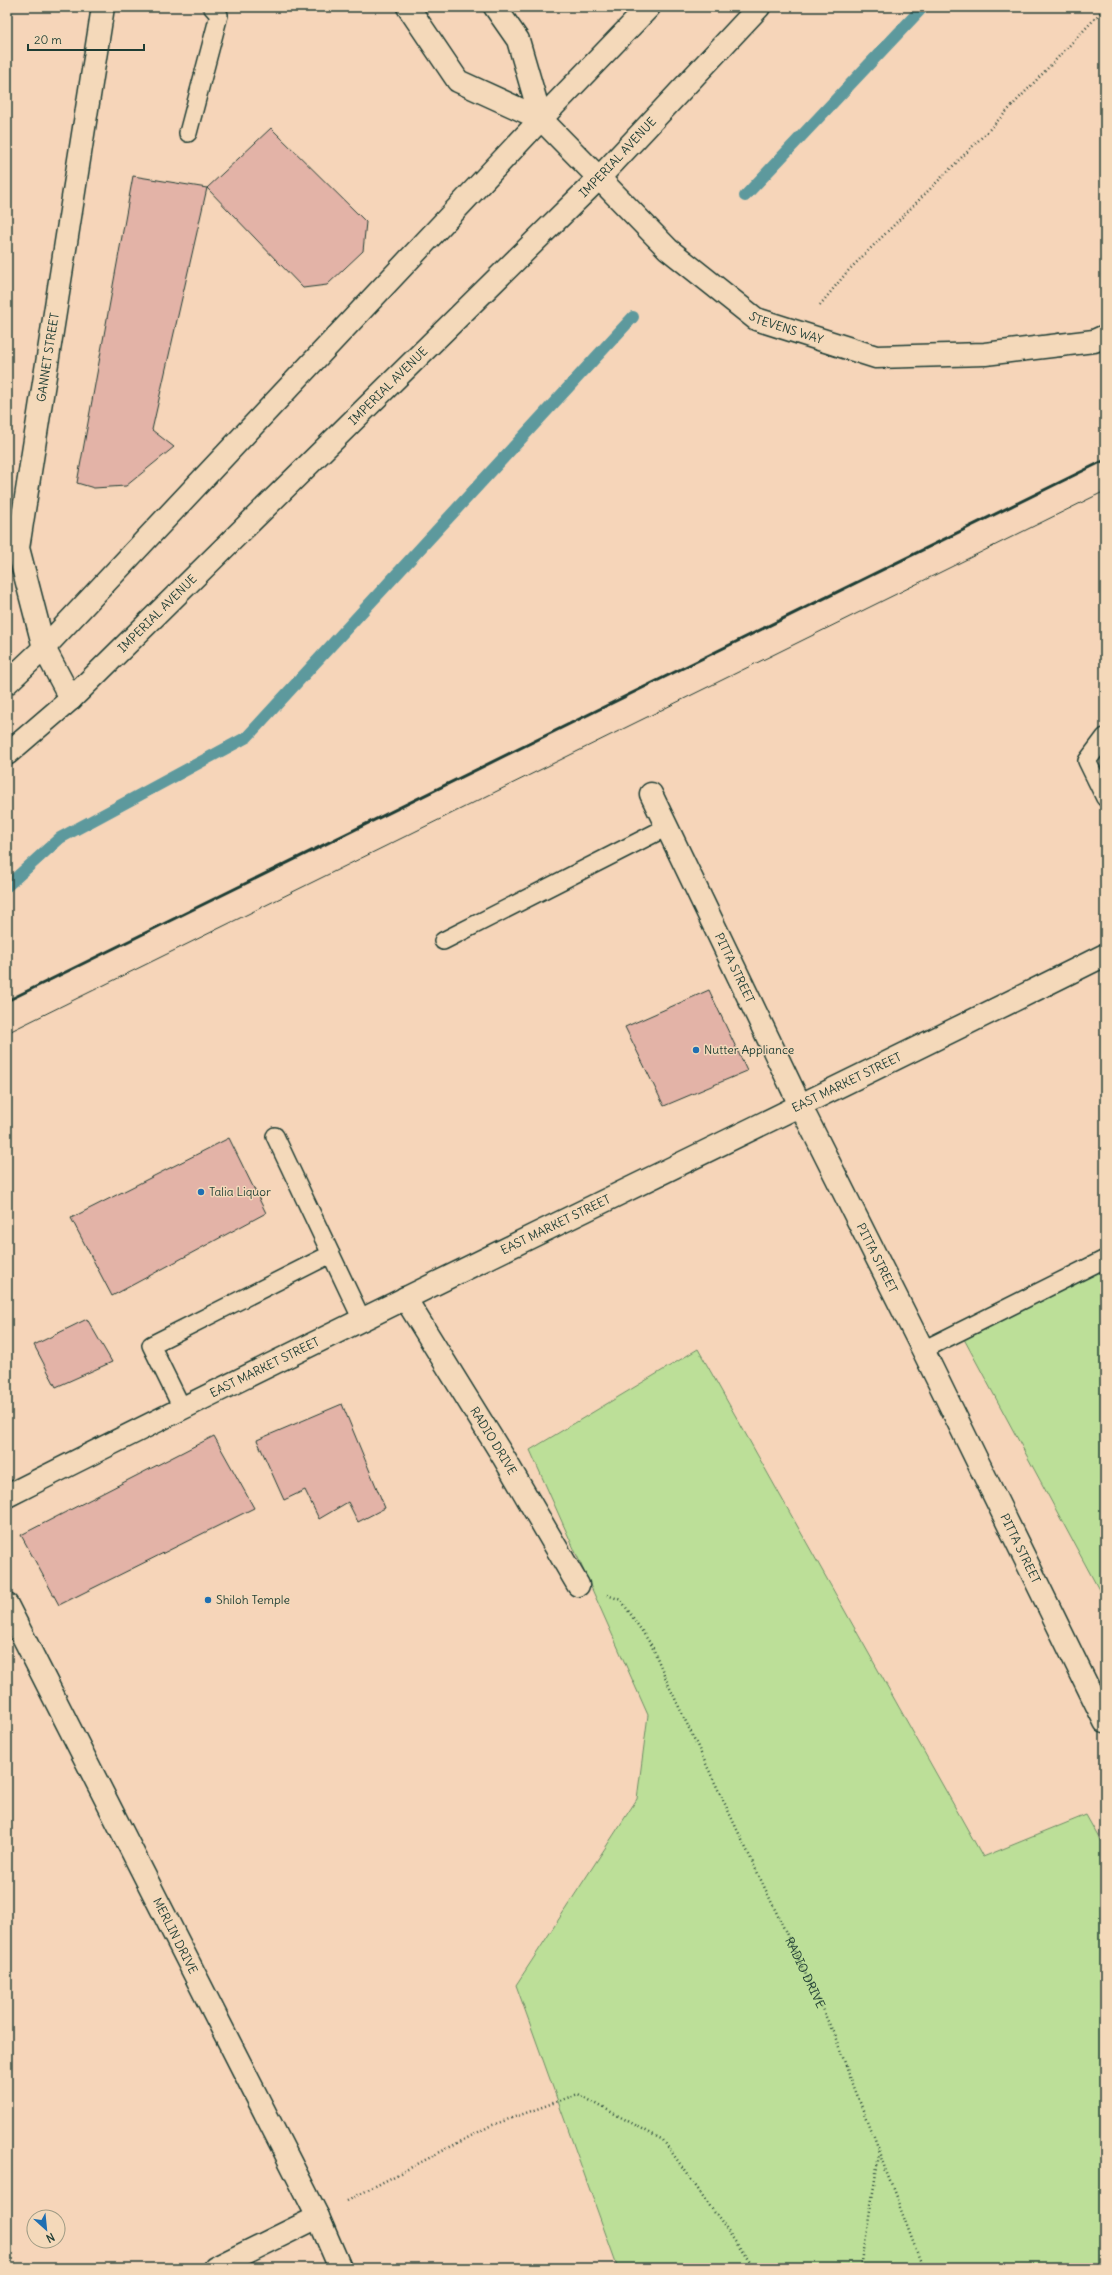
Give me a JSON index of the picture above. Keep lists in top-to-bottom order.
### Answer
{
  "streets": {
    "main road": [
      "IMPERIAL AVENUE",
      "STEVENS WAY",
      "GANNET STREET",
      "PITTA STREET",
      "EAST MARKET STREET",
      "RADIO DRIVE",
      "MERLIN DRIVE"
    ]
  },
  "crossings": [
    ["IMPERIAL AVENUE", "STEVENS WAY"],
    ["IMPERIAL AVENUE", "GANNET STREET"],
    ["PITTA STREET", "EAST MARKET STREET"],
    ["EAST MARKET STREET", "RADIO DRIVE"]
  ],
  "places": ["Nutter Appliance", "Talia Liquor", "Shiloh Temple"],
  "scale_bar": "20 m",
  "north": "bottom right"
}
